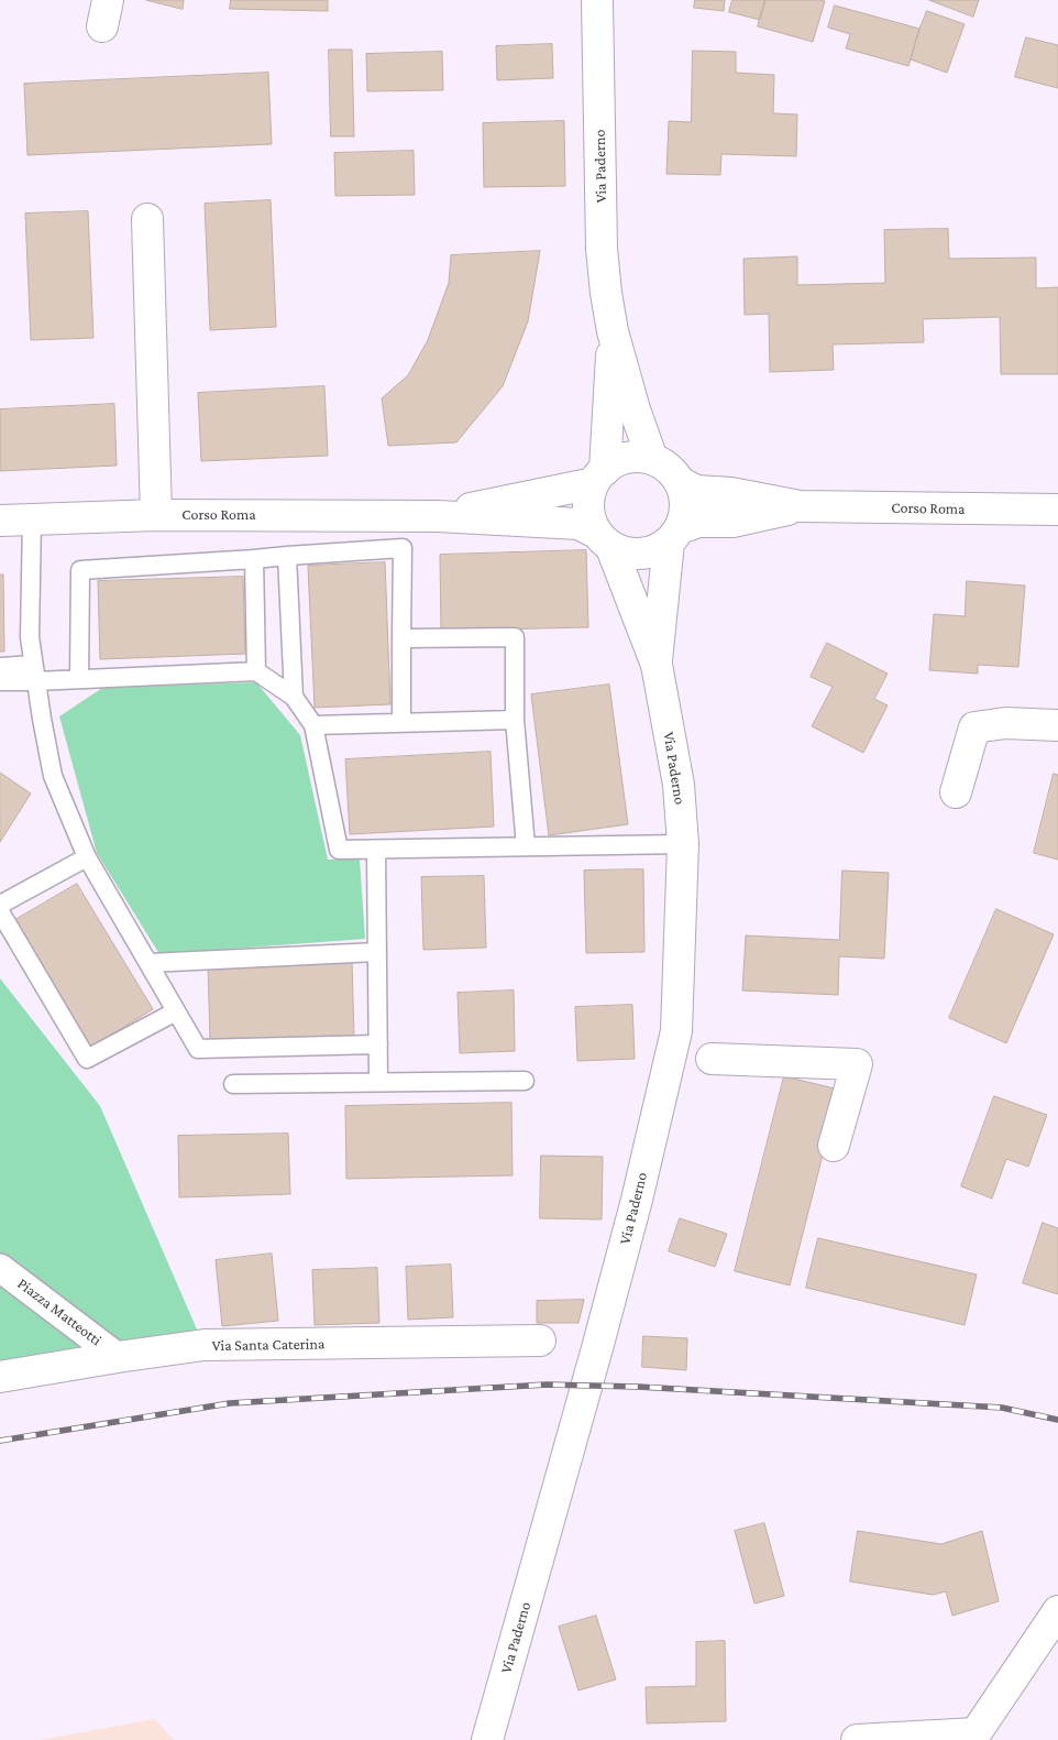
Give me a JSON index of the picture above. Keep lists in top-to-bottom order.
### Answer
{
  "streets": {
    "street": [
      "Via Paderno",
      "Corso Roma",
      "Piazza Matteotti",
      "Via Santa Caterina"
    ]
  },
  "crossings": [
    ["Via Paderno", "Corso Roma"],
    ["Piazza Matteotti", "Via Santa Caterina"]
  ]
}
